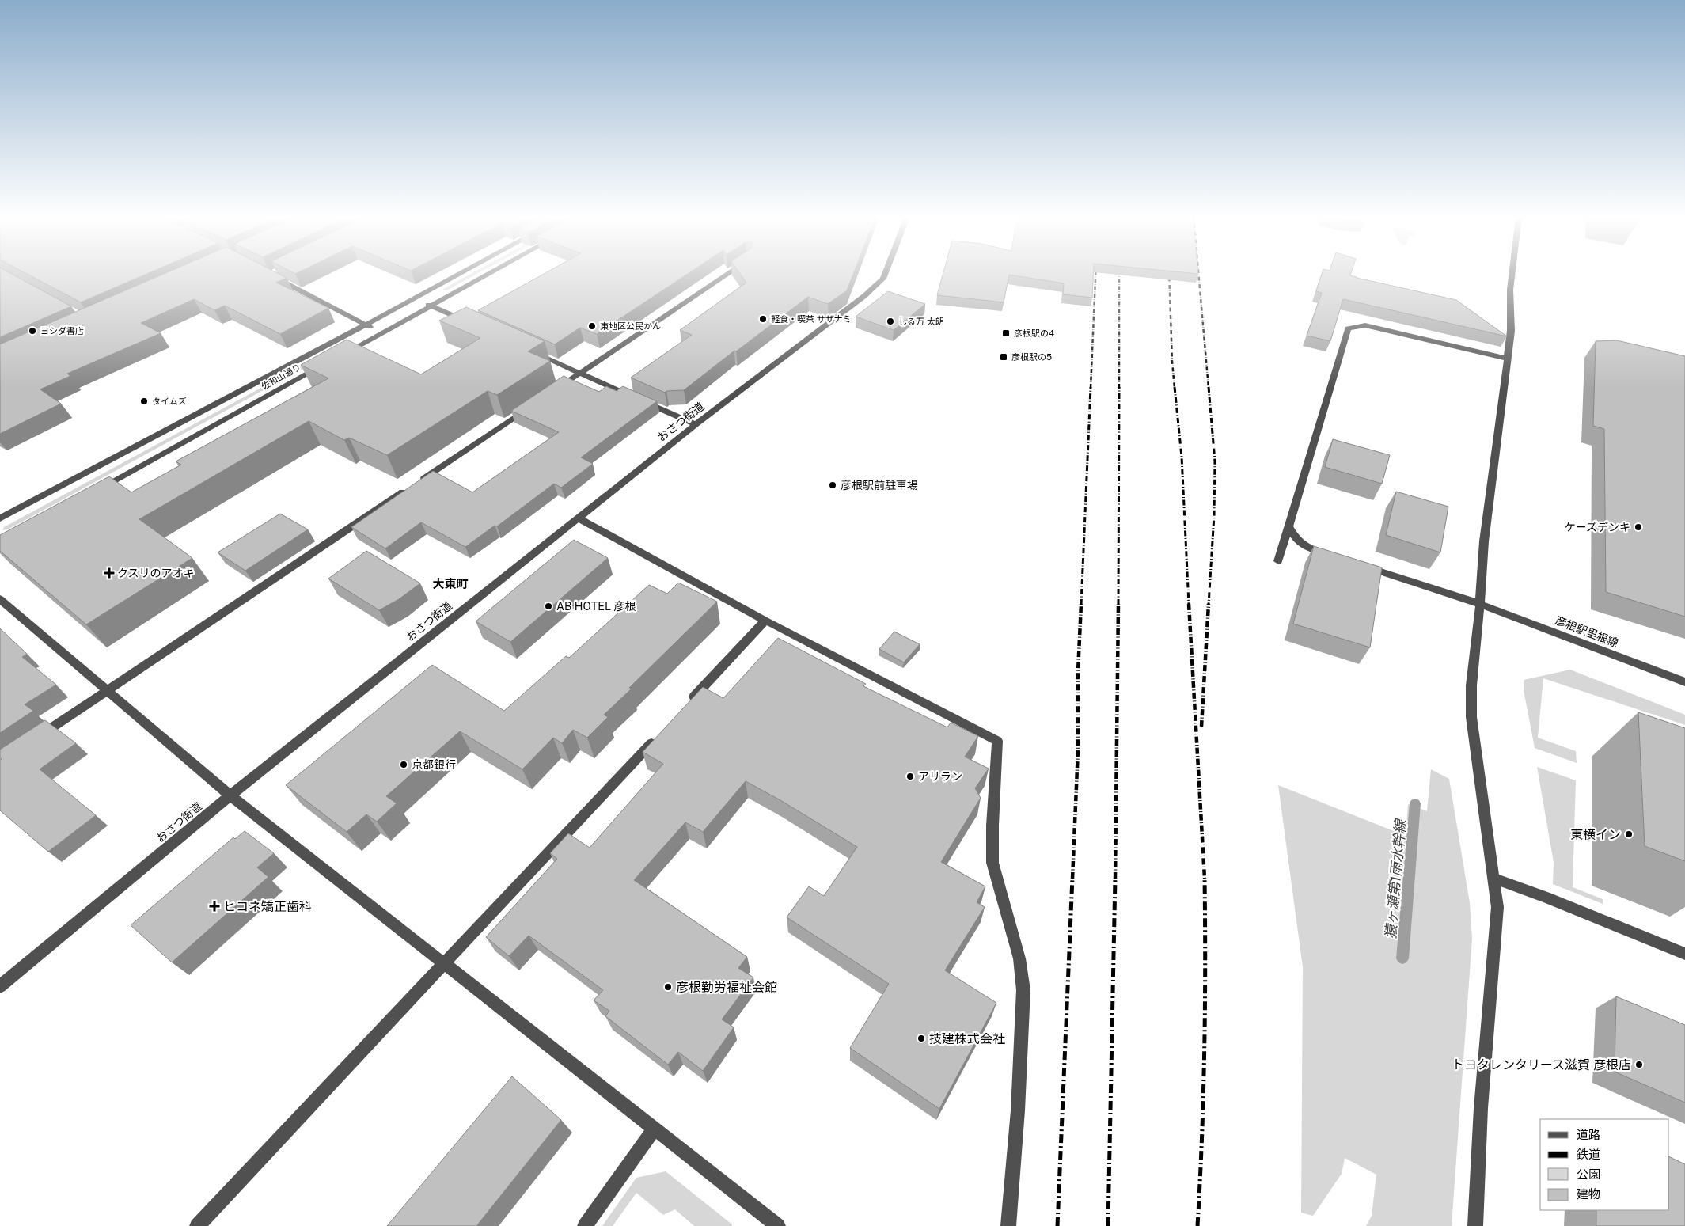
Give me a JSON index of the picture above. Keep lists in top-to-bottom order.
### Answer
{
  "streets": {
    "street": ["佐和山通り", "おさつ街道", "彦根駅里根線"]
  },
  "districts": ["大東町"],
  "water": ["猿ヶ瀬第1雨水幹線"],
  "places": {
    "other": [
      "軽食・喫茶 サザナミ",
      "しる万 太朗",
      "東地区公民かん",
      "ヨシダ書店",
      "タイムズ",
      "彦根駅前駐車場",
      "ケーズデンキ",
      "AB HOTEL 彦根",
      "京都銀行",
      "アリラン",
      "東横イン",
      "彦根勤労福祉会館",
      "技建株式会社",
      "トヨタレンタリース滋賀 彦根店"
    ],
    "transit": ["彦根駅の4", "彦根駅の5"],
    "health": ["クスリのアオキ", "ヒコネ矯正歯科"]
  },
  "legend": [
    "道路",
    "鉄道",
    "公園",
    "建物"
  ]
}
